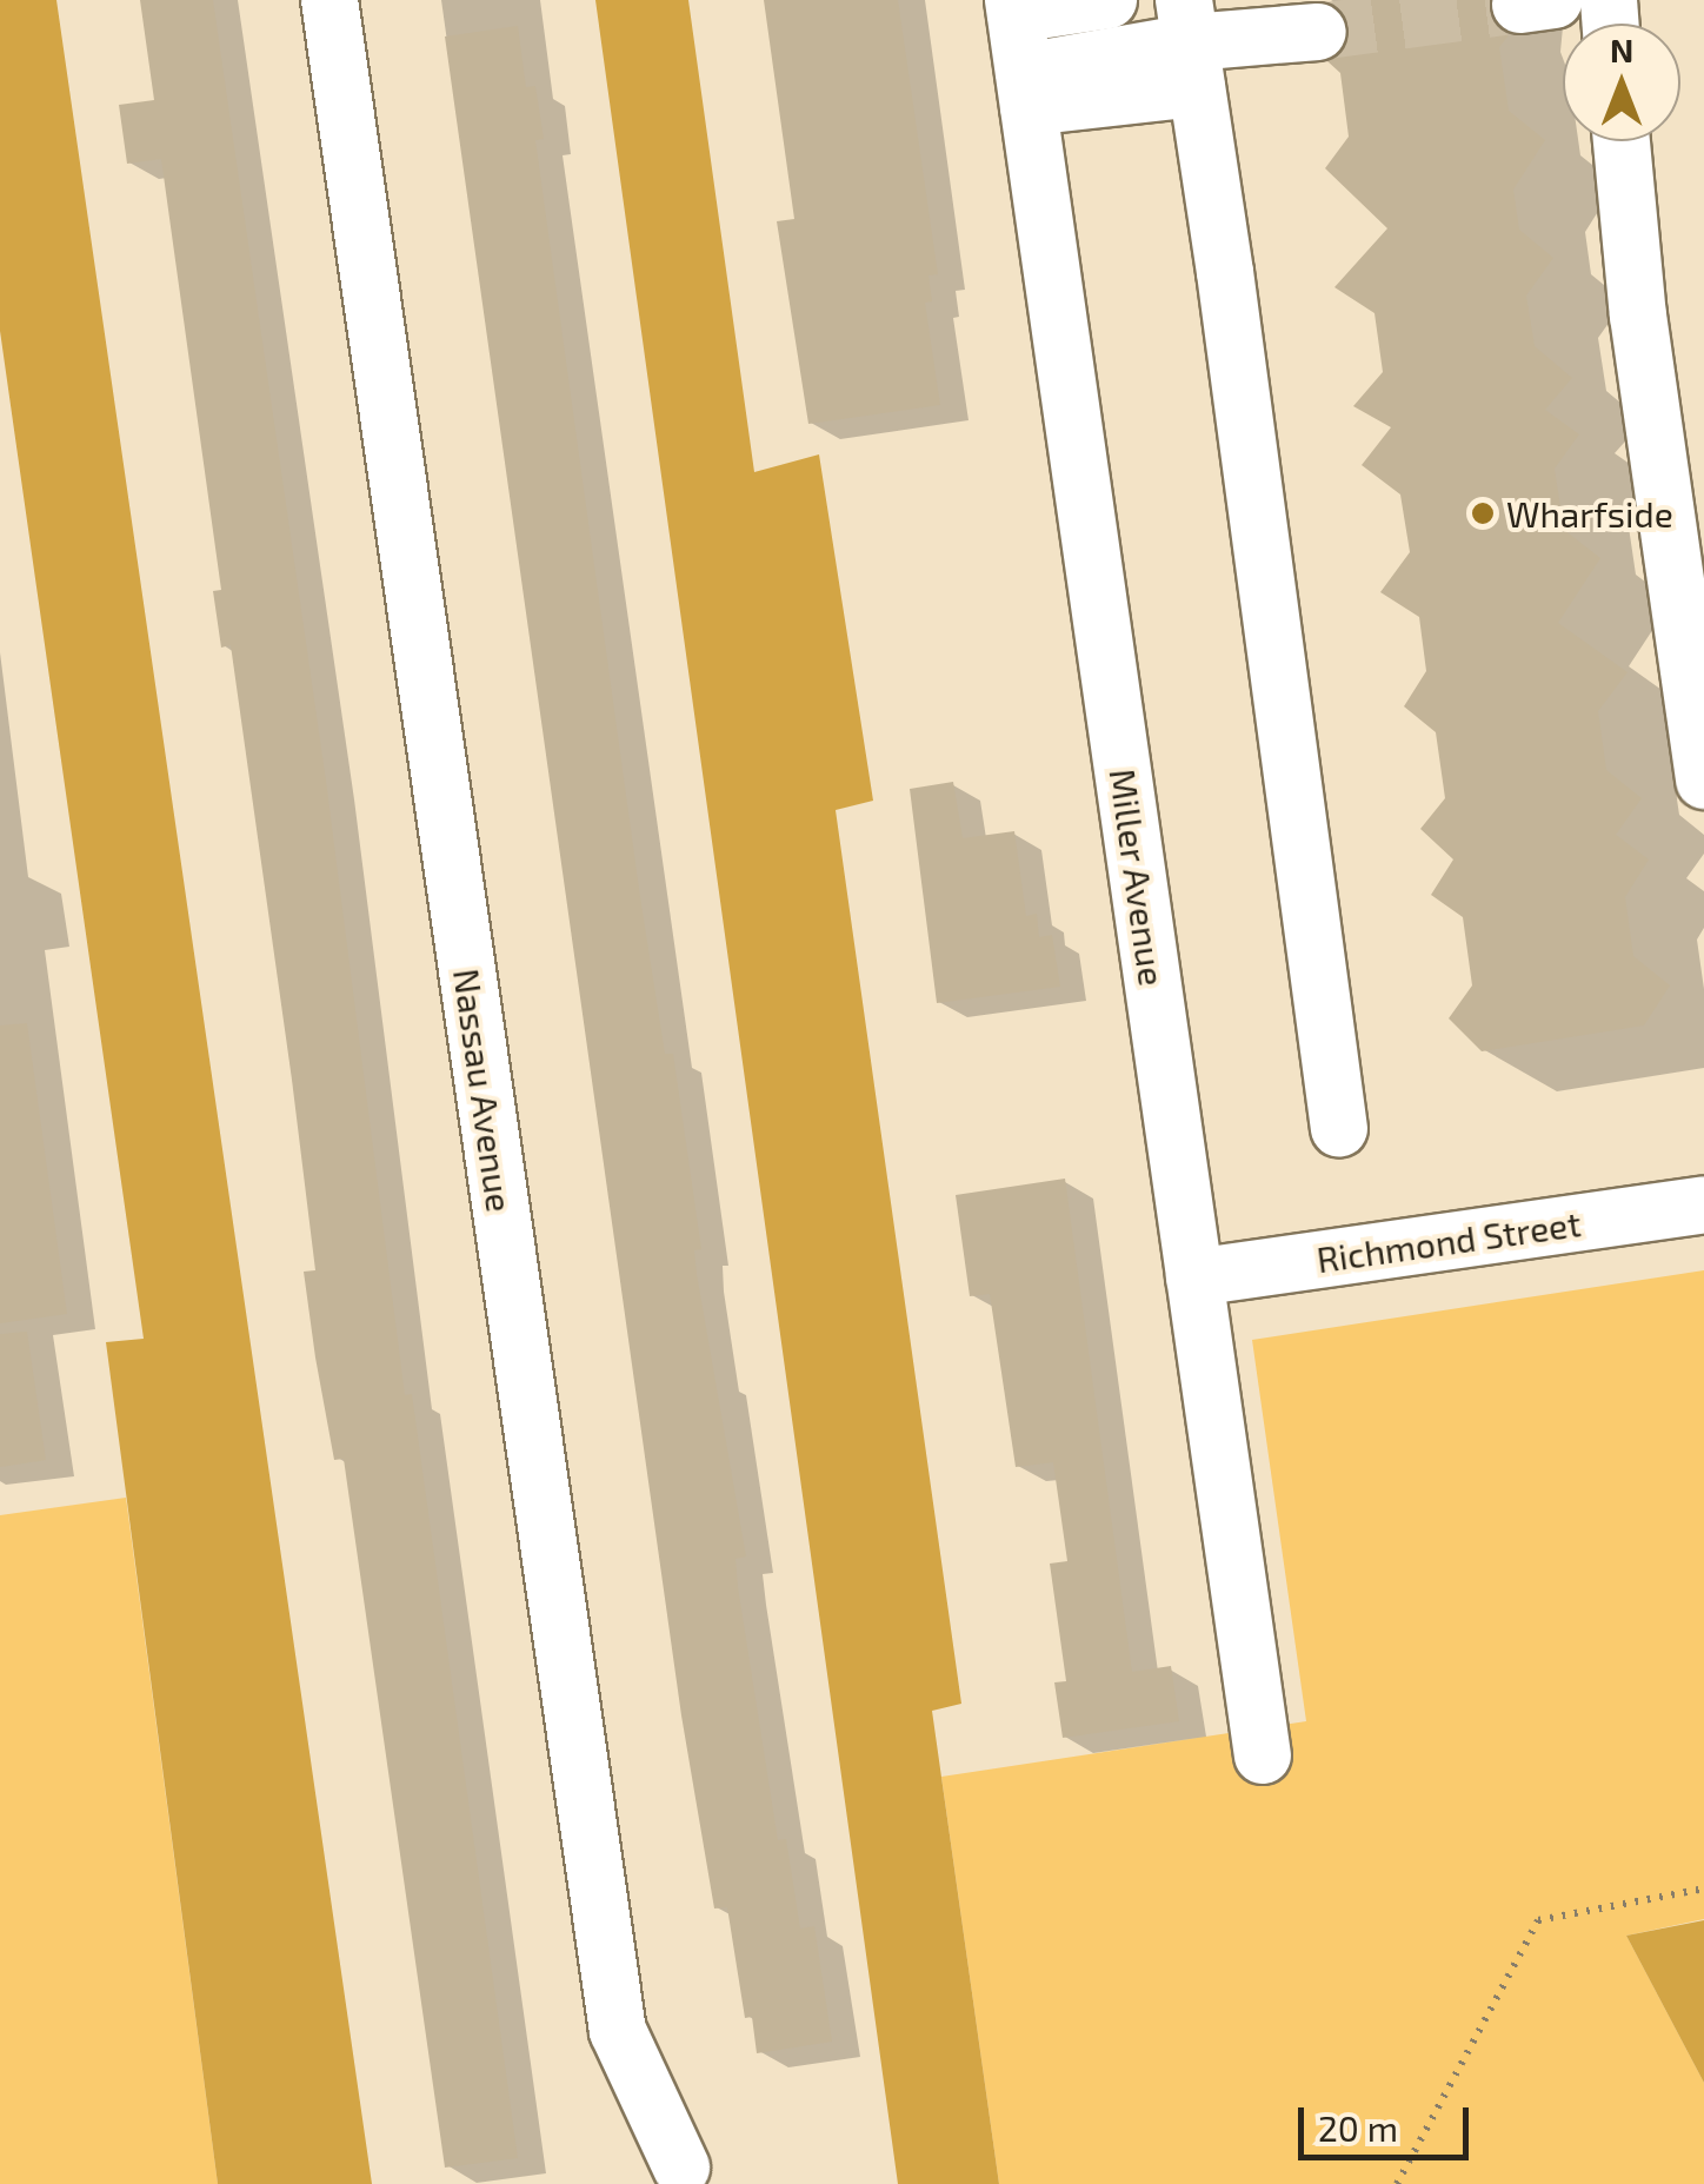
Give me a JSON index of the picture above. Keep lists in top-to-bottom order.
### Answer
{
  "streets": {
    "street": ["Miller Avenue", "Nassau Avenue", "Richmond Street"]
  },
  "crossings": [
    ["Miller Avenue", "Richmond Street"]
  ],
  "places": ["Wharfside"],
  "scale_bar": "20 m",
  "north": "top"
}
